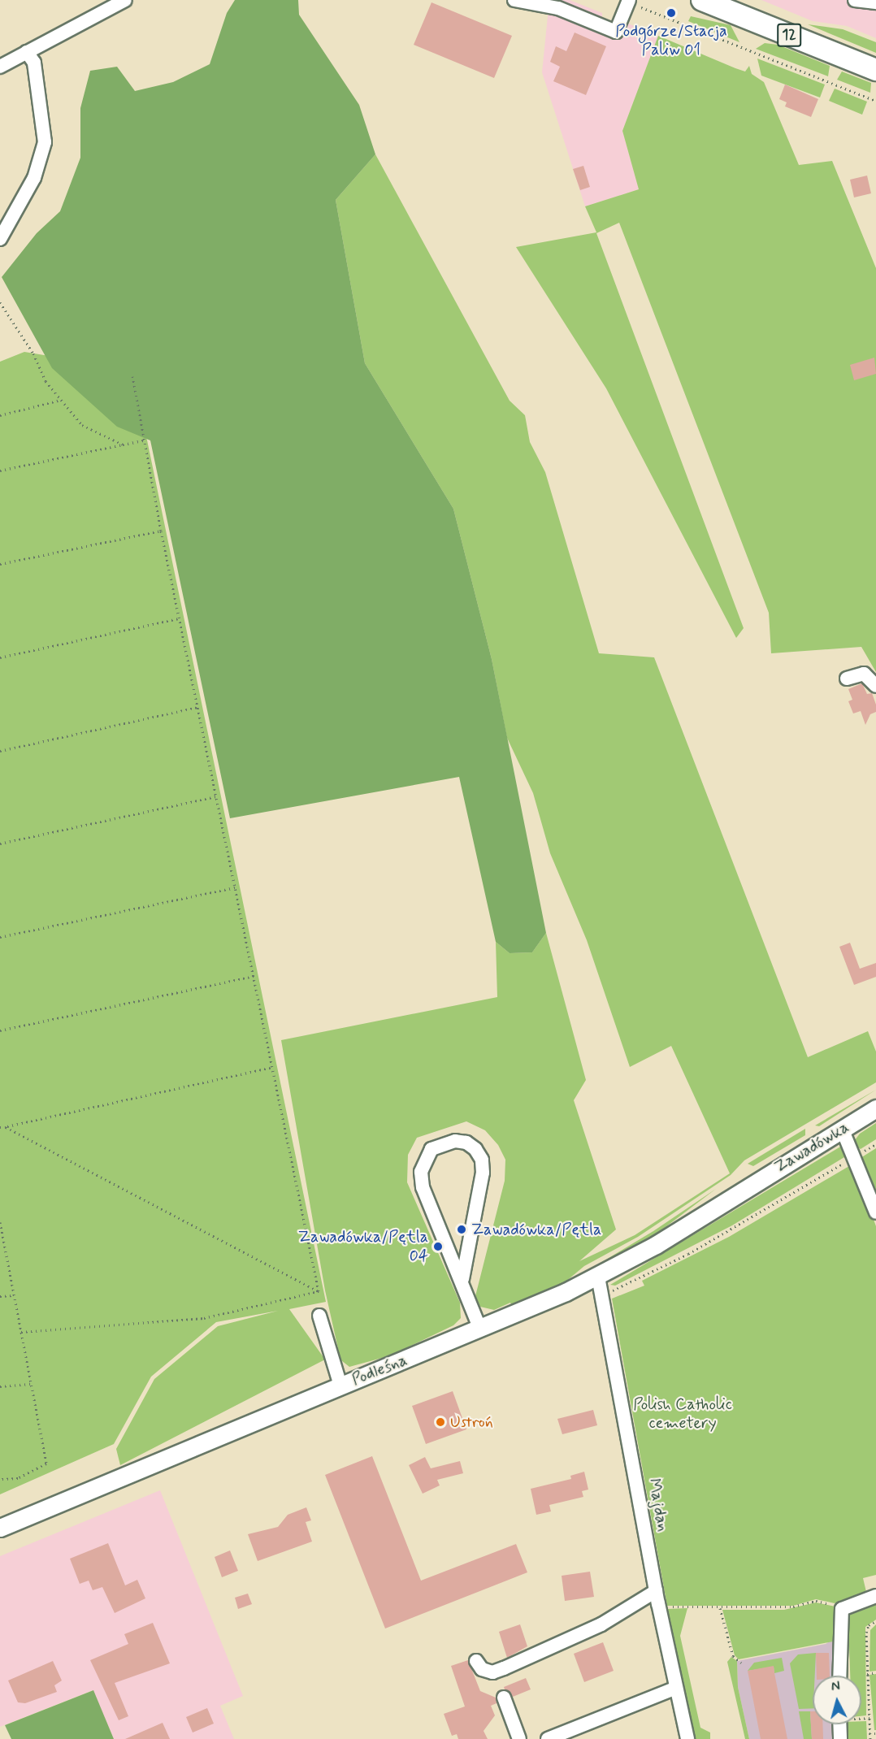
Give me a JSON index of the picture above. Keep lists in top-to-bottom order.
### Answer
{
  "streets": {
    "highway": ["12"],
    "main road": ["Zawadówka", "Podleśna"],
    "street": ["Majdan"]
  },
  "crossings": [
    ["Zawadówka", "Podleśna"],
    ["Podleśna", "Majdan"]
  ],
  "parks": ["Polish Catholic cemetery"],
  "places": [
    "Podgórze/Stacja Paliw 01",
    "Zawadówka/Pętla",
    "Zawadówka/Pętla 04",
    "Ustroń"
  ],
  "north": "top"
}
